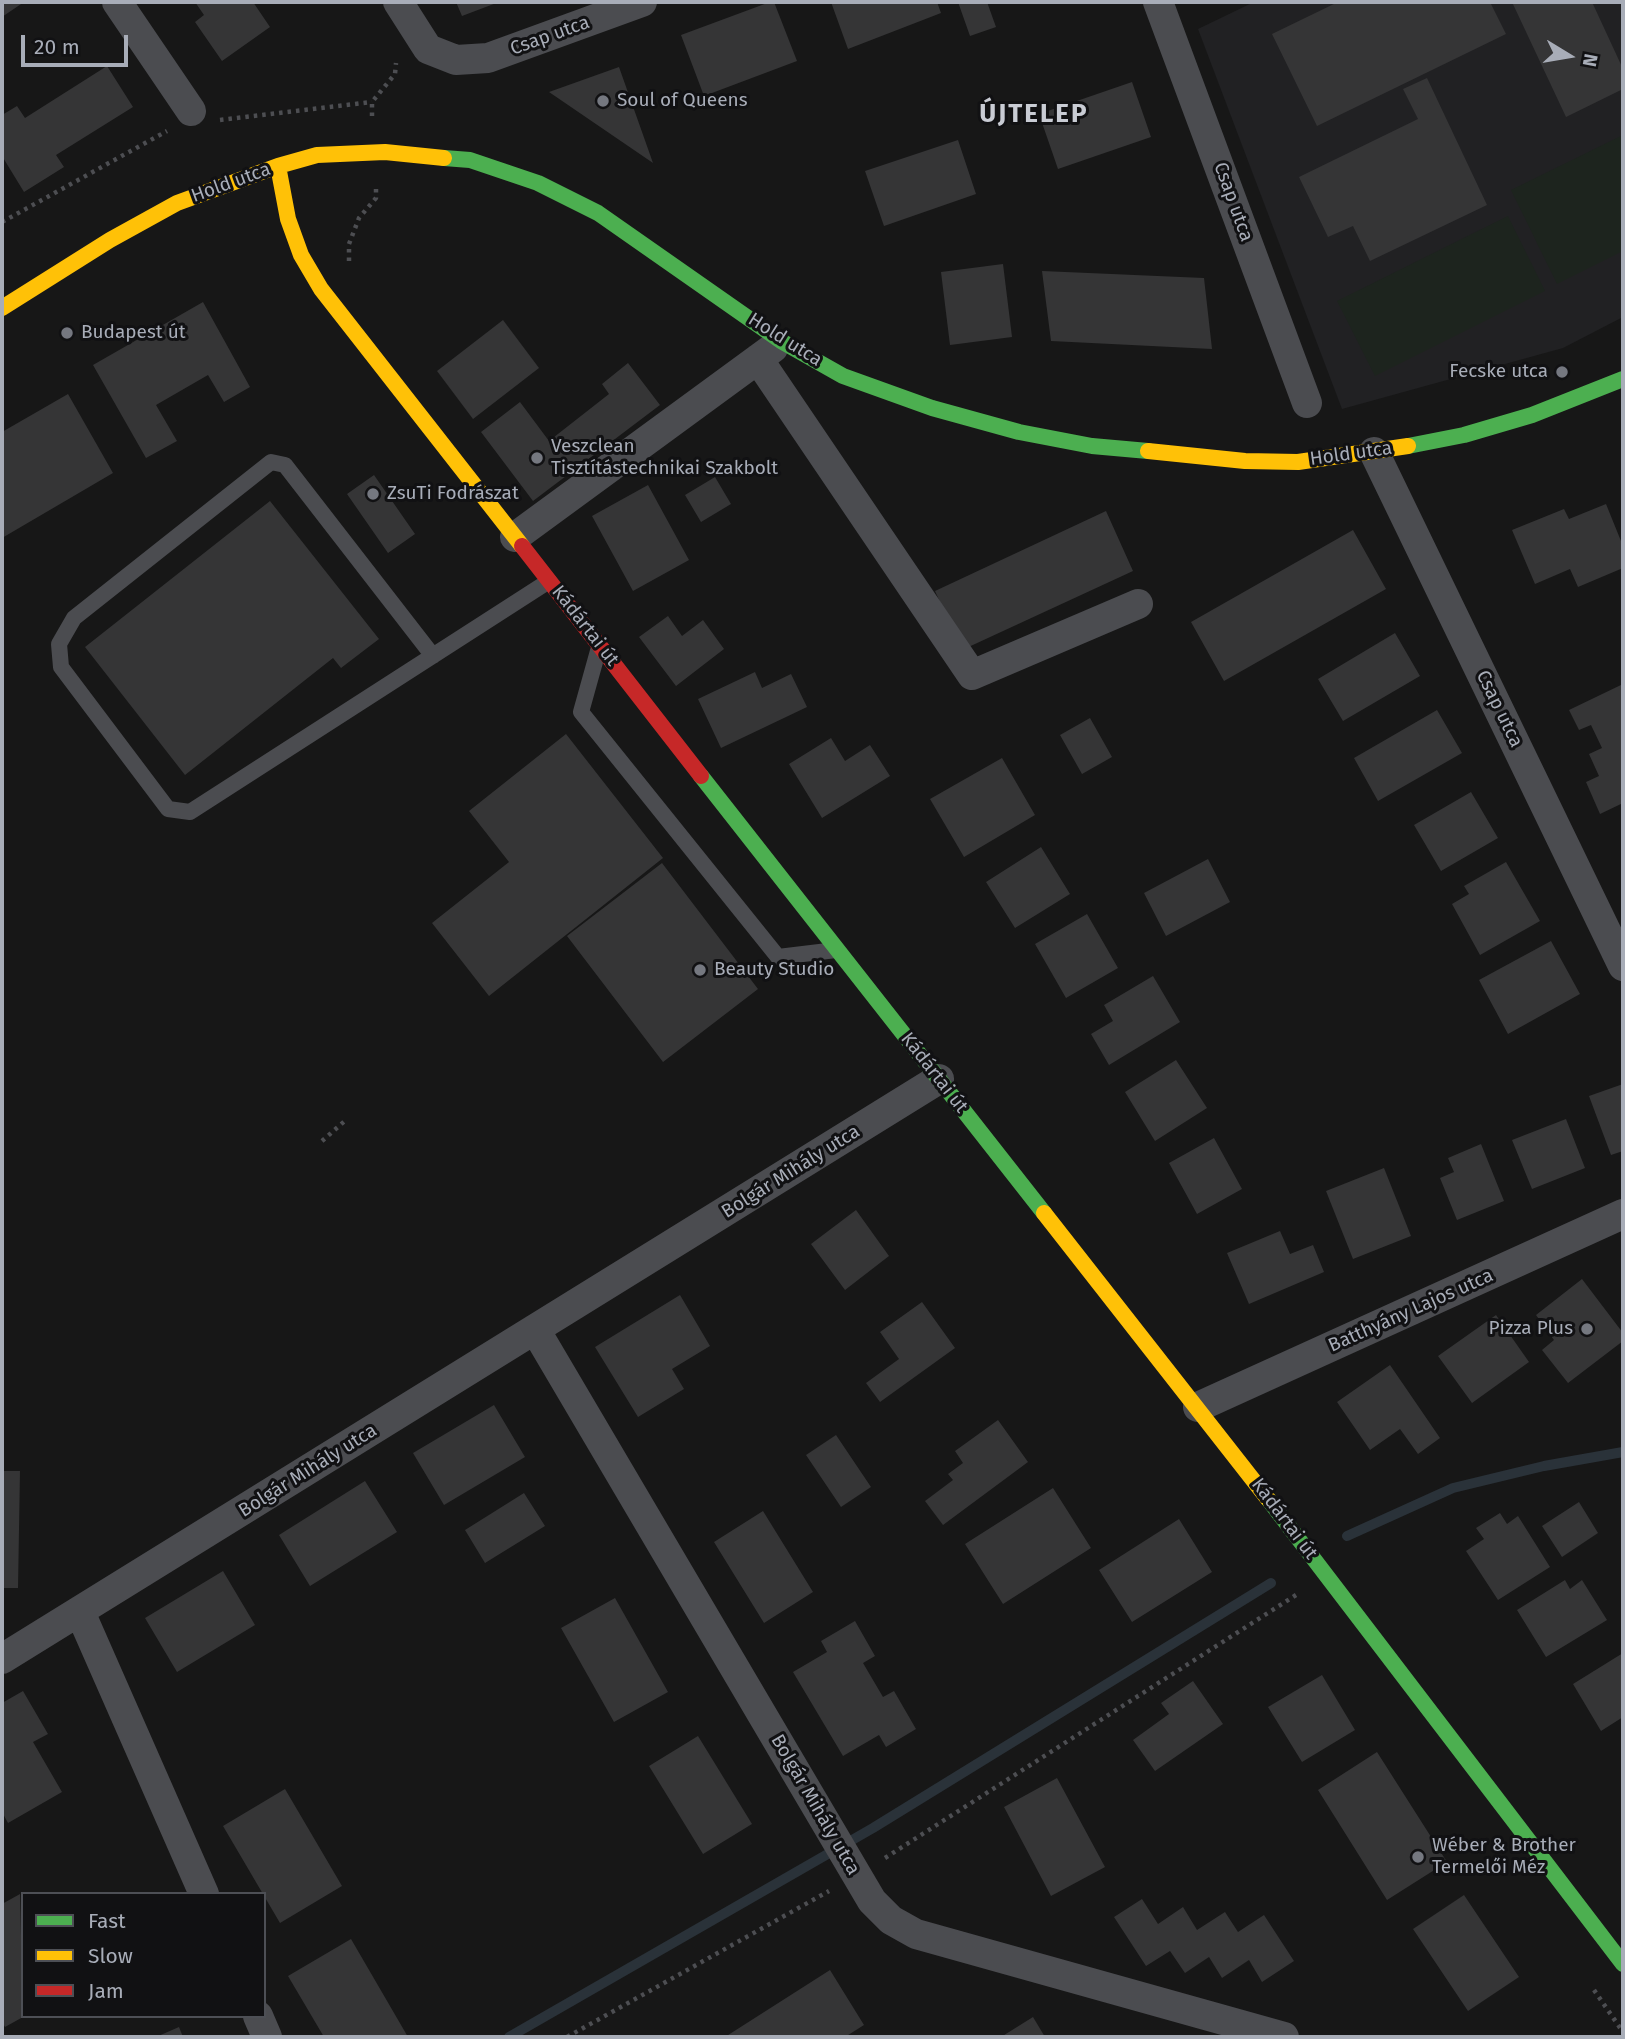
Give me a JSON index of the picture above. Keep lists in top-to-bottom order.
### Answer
{
  "streets": {
    "street": [
      "Csap utca",
      "Hold utca",
      "Kádártai út",
      "Bolgár Mihály utca",
      "Batthyány Lajos utca"
    ]
  },
  "crossings": [
    ["Csap utca", "Hold utca"],
    ["Hold utca", "Kádártai út"],
    ["Kádártai út", "Bolgár Mihály utca"],
    ["Kádártai út", "Batthyány Lajos utca"]
  ],
  "districts": ["ÚJTELEP"],
  "places": [
    "Soul of Queens",
    "Budapest út",
    "Fecske utca",
    "Veszclean Tisztítástechnikai Szakbolt",
    "ZsuTi Fodrászat",
    "Beauty Studio",
    "Pizza Plus",
    "Wéber & Brother Termelői Méz"
  ],
  "legend": ["Fast", "Slow", "Jam"],
  "scale_bar": "20 m",
  "north": "right"
}
